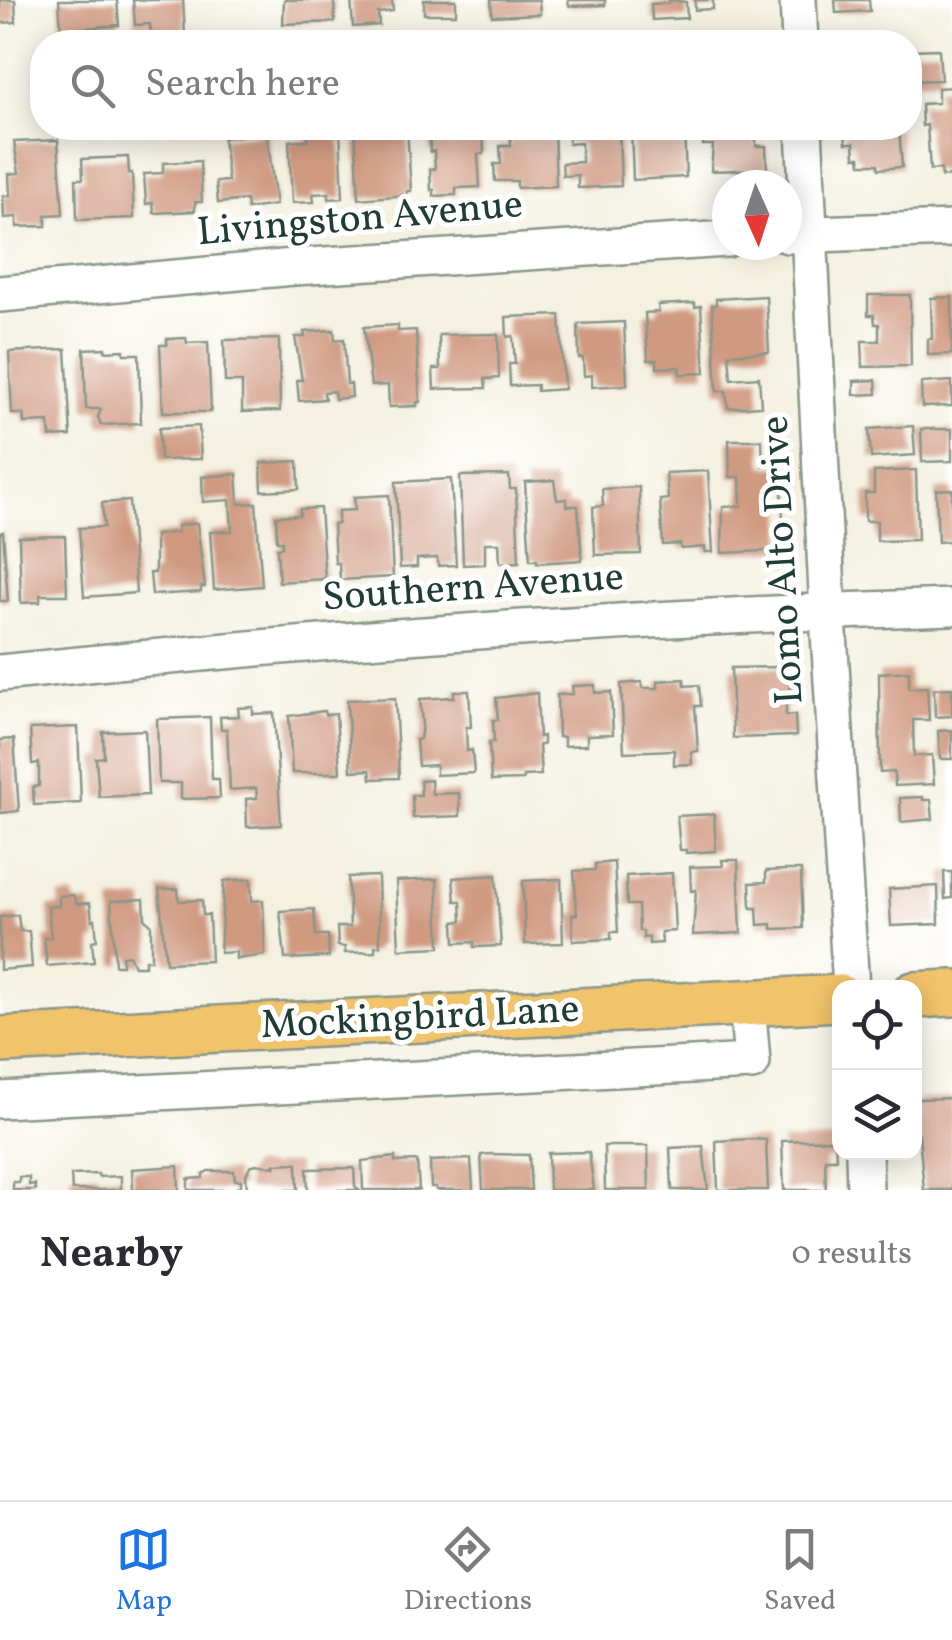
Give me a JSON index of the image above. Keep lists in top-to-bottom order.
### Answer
{
  "streets": {
    "main road": ["Mockingbird Lane"],
    "street": ["Livingston Avenue", "Lomo Alto Drive", "Southern Avenue"]
  },
  "crossings": [
    ["Lomo Alto Drive", "Southern Avenue"]
  ],
  "north": "bottom",
  "page": {
    "search": "Search here",
    "heading": ["Nearby", "0 results"],
    "nav": ["Map", "Directions", "Saved"]
  }
}
